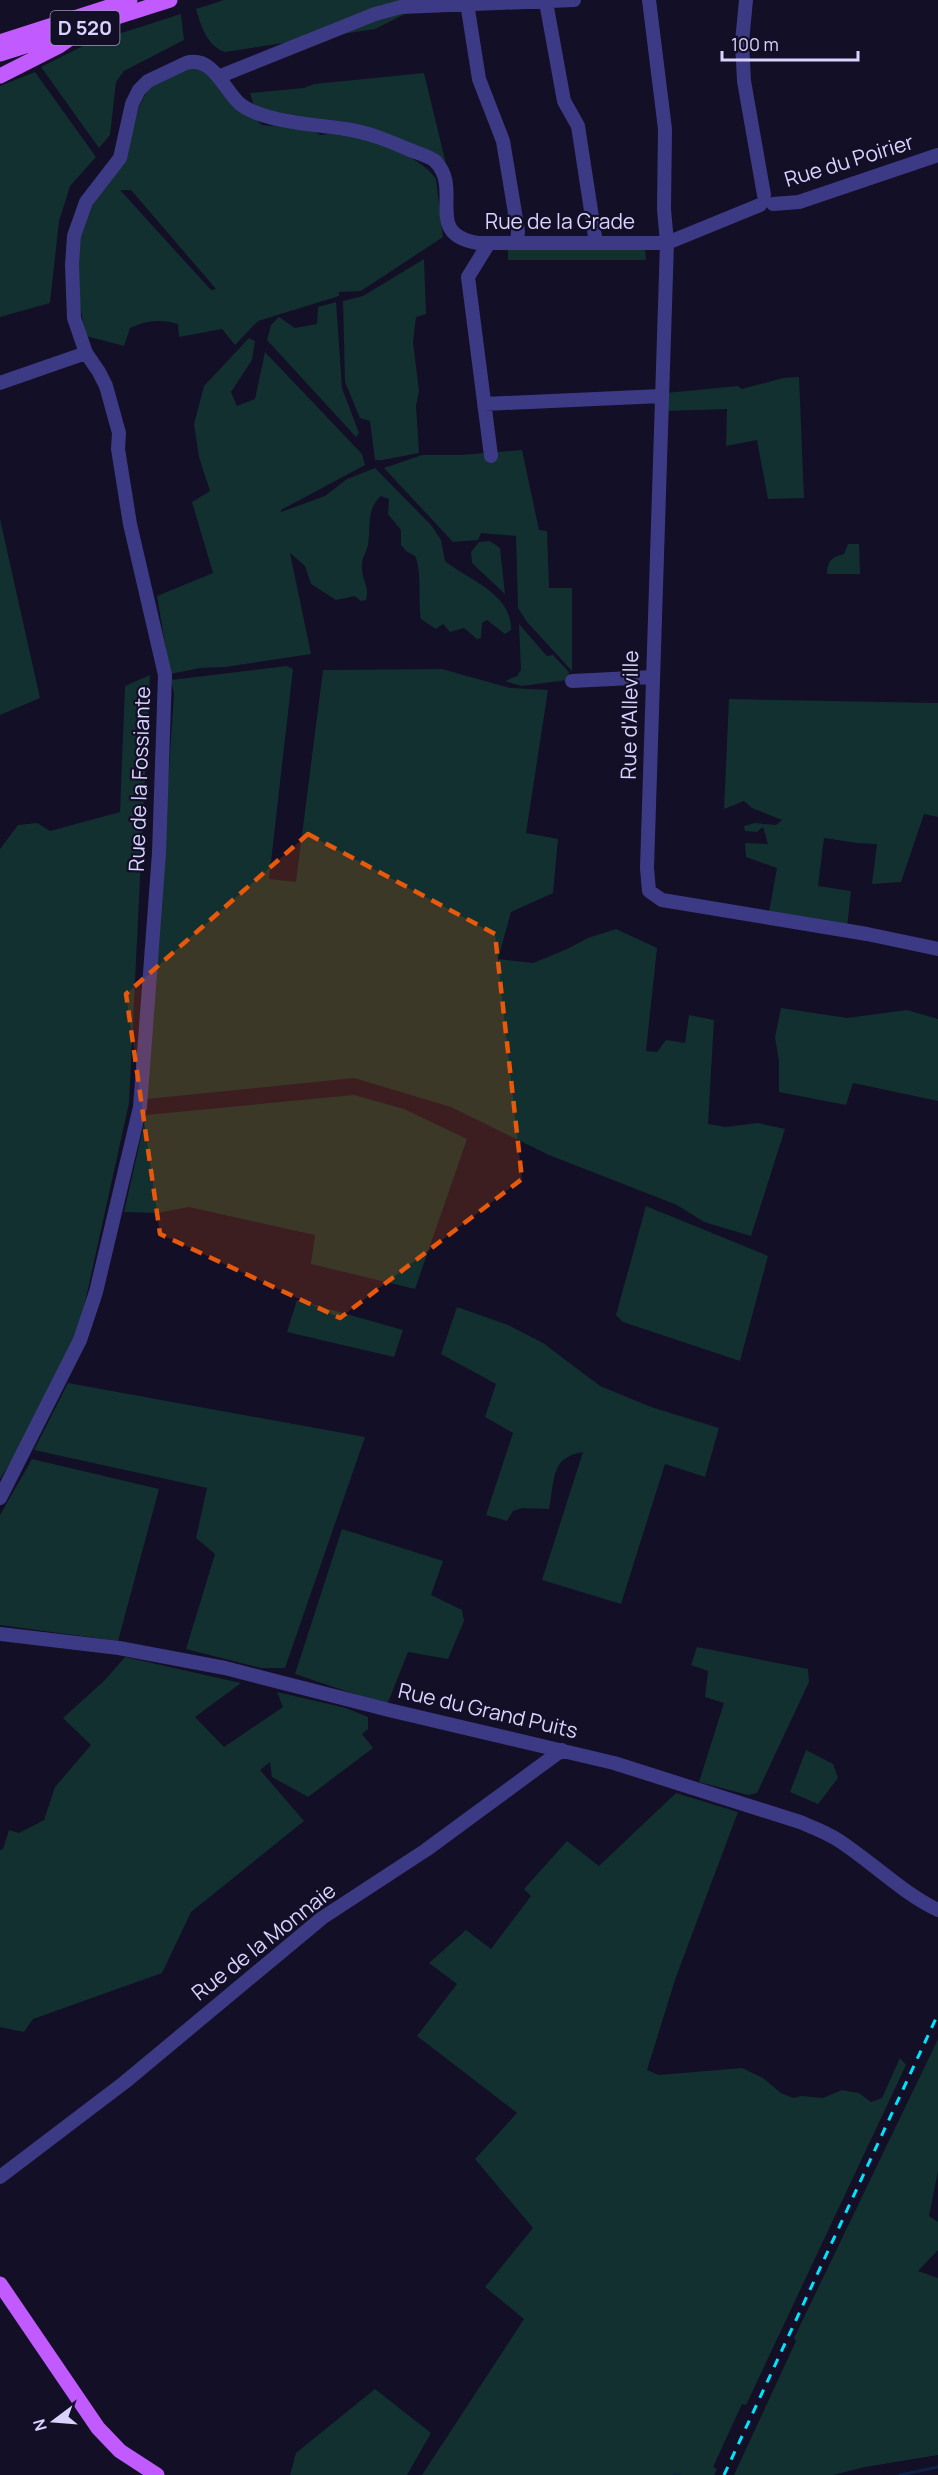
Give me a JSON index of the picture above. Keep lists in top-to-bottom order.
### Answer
{
  "streets": {
    "main road": ["D 520"],
    "street": [
      "Rue du Poirier",
      "Rue de la Grade",
      "Rue d'Alleville",
      "Rue de la Fossiante",
      "Rue du Grand Puits",
      "Rue de la Monnaie"
    ]
  },
  "crossings": [
    ["Rue du Poirier", "Rue de la Grade"],
    ["Rue de la Grade", "Rue d'Alleville"],
    ["Rue de la Grade", "Rue de la Fossiante"],
    ["Rue du Grand Puits", "Rue de la Monnaie"]
  ],
  "scale_bar": "100 m",
  "north": "left"
}
